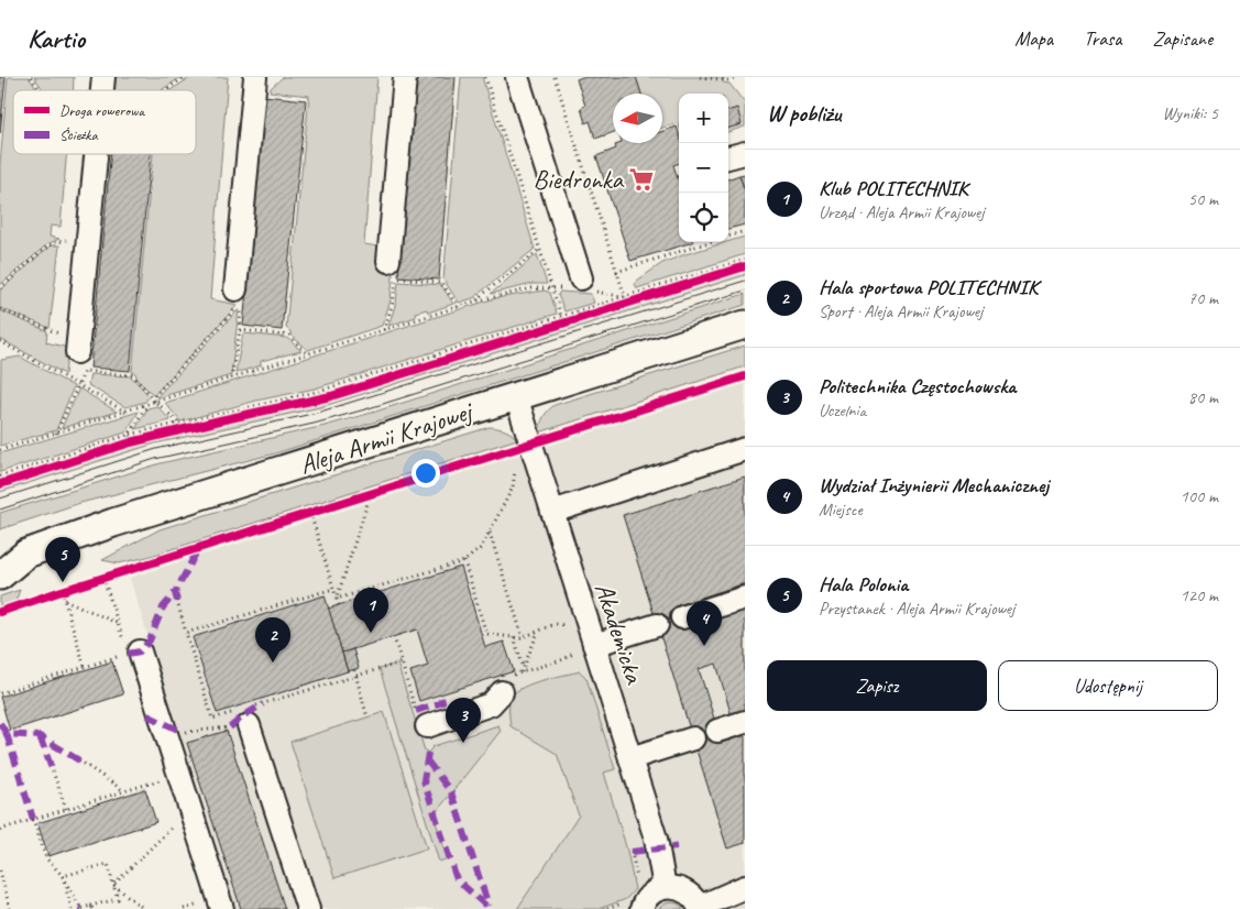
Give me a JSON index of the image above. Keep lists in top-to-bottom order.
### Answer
{
  "streets": {
    "main road": ["Aleja Armii Krajowej"],
    "street": ["Akademicka"]
  },
  "crossings": [
    ["Aleja Armii Krajowej", "Akademicka"]
  ],
  "places": {
    "supermarket": ["Biedronka"]
  },
  "legend": ["Droga rowerowa", "Ścieżka"],
  "north": "left",
  "page": {
    "header": "Kartio",
    "nav": ["Mapa", "Trasa", "Zapisane"],
    "heading": ["W pobliżu", "Wyniki: 5"],
    "map_buttons": ["+", "−"],
    "list": [
      {
        "mark": "1",
        "name": "Klub POLITECHNIK",
        "note": "Urząd · Aleja Armii Krajowej",
        "value": "50 m"
      },
      {
        "mark": "2",
        "name": "Hala sportowa POLITECHNIK",
        "note": "Sport · Aleja Armii Krajowej",
        "value": "70 m"
      },
      {
        "mark": "3",
        "name": "Politechnika Częstochowska",
        "note": "Uczelnia",
        "value": "80 m"
      },
      {
        "mark": "4",
        "name": "Wydział Inżynierii Mechanicznej",
        "note": "Miejsce",
        "value": "100 m"
      },
      {
        "mark": "5",
        "name": "Hala Polonia",
        "note": "Przystanek · Aleja Armii Krajowej",
        "value": "120 m"
      }
    ],
    "pins": [
      "5",
      "1",
      "4",
      "2",
      "3"
    ],
    "buttons": ["Zapisz", "Udostępnij"]
  }
}
